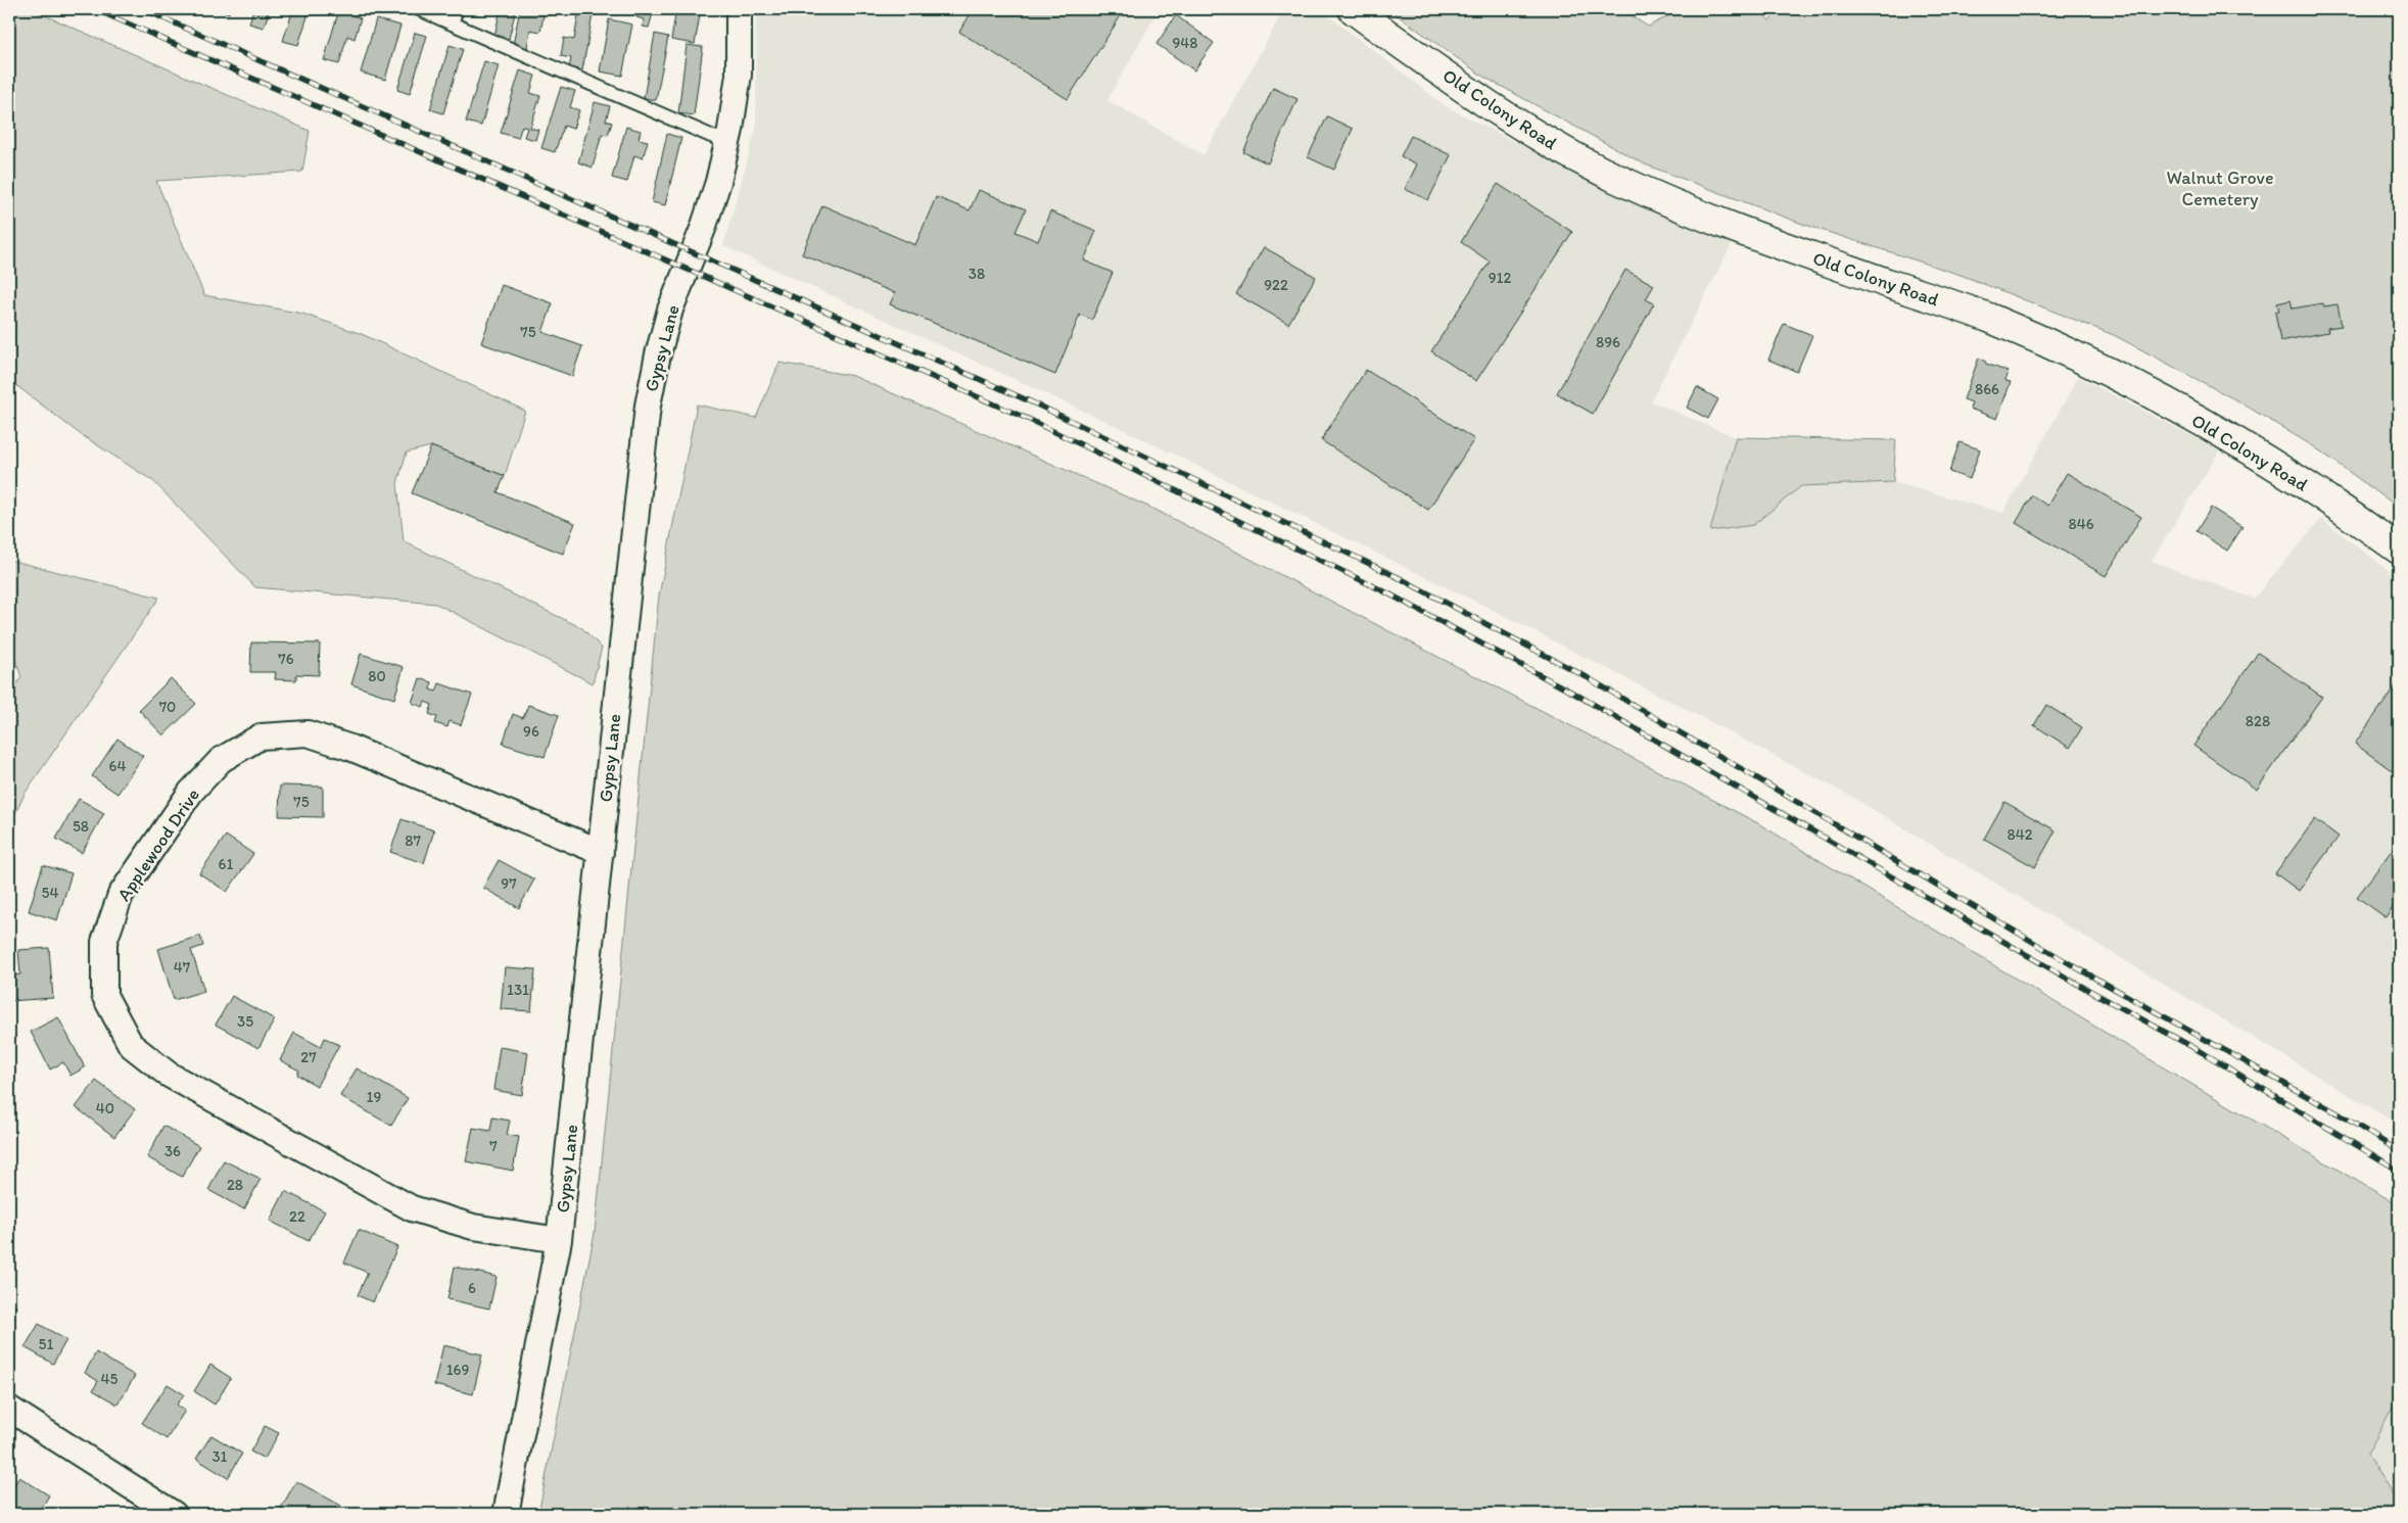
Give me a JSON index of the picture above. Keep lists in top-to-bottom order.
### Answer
{
  "streets": {
    "main road": ["Old Colony Road"],
    "street": ["Gypsy Lane", "Applewood Drive"]
  },
  "crossings": [
    ["Gypsy Lane", "Applewood Drive"]
  ],
  "parks": ["Walnut Grove Cemetery"],
  "house_numbers": [
    "948",
    "38",
    "912",
    "922",
    "75",
    "896",
    "866",
    "846",
    "76",
    "80",
    "70",
    "828",
    "96",
    "64",
    "75",
    "58",
    "842",
    "87",
    "61",
    "97",
    "54",
    "47",
    "131",
    "35",
    "27",
    "19",
    "40",
    "7",
    "36",
    "28",
    "22",
    "6",
    "51",
    "169",
    "45",
    "31"
  ]
}
